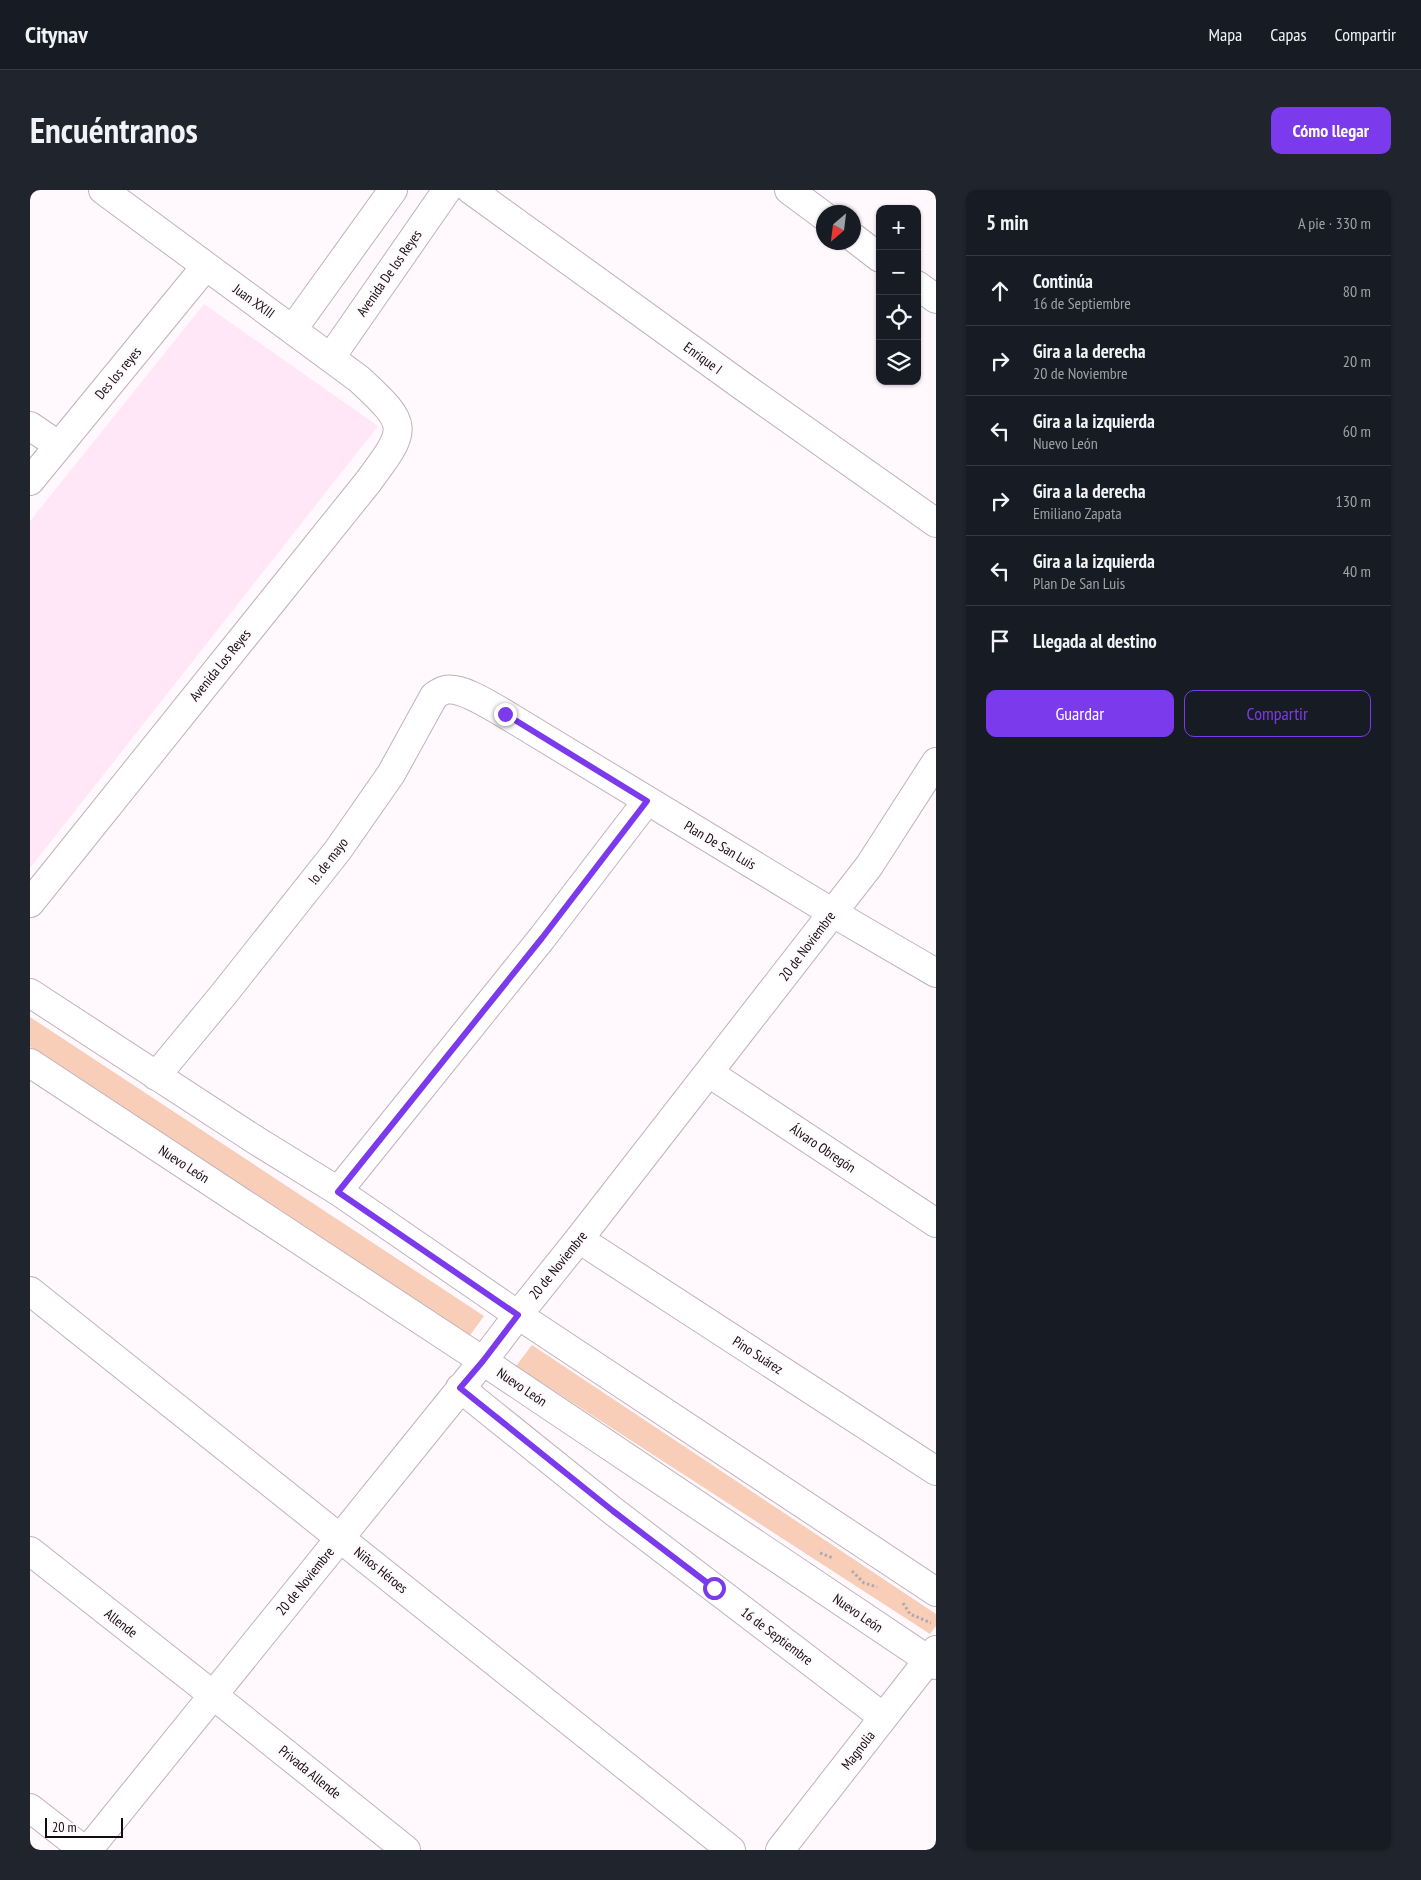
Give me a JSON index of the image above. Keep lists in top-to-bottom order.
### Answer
{
  "streets": {
    "street": [
      "Avenida De los Reyes",
      "Juan XXIII",
      "Enrique I",
      "Des los reyes",
      "Avenida Los Reyes",
      "Plan De San Luis",
      "!o. de mayo",
      "20 de Noviembre",
      "Álvaro Obregón",
      "Nuevo León",
      "Pino Suárez",
      "Niños Héroes",
      "Allende",
      "16 de Septiembre",
      "Magnolia",
      "Privada Allende"
    ]
  },
  "crossings": [
    ["Avenida De los Reyes", "Juan XXIII"],
    ["Juan XXIII", "Des los reyes"],
    ["Juan XXIII", "Avenida Los Reyes"],
    ["Plan De San Luis", "!o. de mayo"],
    ["Plan De San Luis", "20 de Noviembre"],
    ["20 de Noviembre", "Álvaro Obregón"],
    ["20 de Noviembre", "Nuevo León"],
    ["20 de Noviembre", "Pino Suárez"],
    ["20 de Noviembre", "Niños Héroes"],
    ["20 de Noviembre", "Allende"],
    ["20 de Noviembre", "16 de Septiembre"],
    ["20 de Noviembre", "Privada Allende"],
    ["Nuevo León", "Magnolia"],
    ["Allende", "Privada Allende"],
    ["16 de Septiembre", "Magnolia"]
  ],
  "scale_bar": "20 m",
  "north": "bottom left",
  "page": {
    "header": "Citynav",
    "nav": ["Mapa", "Capas", "Compartir"],
    "title": "Encuéntranos",
    "buttons": [
      "Cómo llegar",
      ["Guardar", "Compartir"]
    ],
    "heading": ["5 min", "A pie · 330 m"],
    "map_buttons": ["+", "−"],
    "list": [
      ["Continúa", "16 de Septiembre", "80 m"],
      ["Gira a la derecha", "20 de Noviembre", "20 m"],
      ["Gira a la izquierda", "Nuevo León", "60 m"],
      ["Gira a la derecha", "Emiliano Zapata", "130 m"],
      ["Gira a la izquierda", "Plan De San Luis", "40 m"],
      "Llegada al destino"
    ],
    "scale": "20 m"
  }
}
